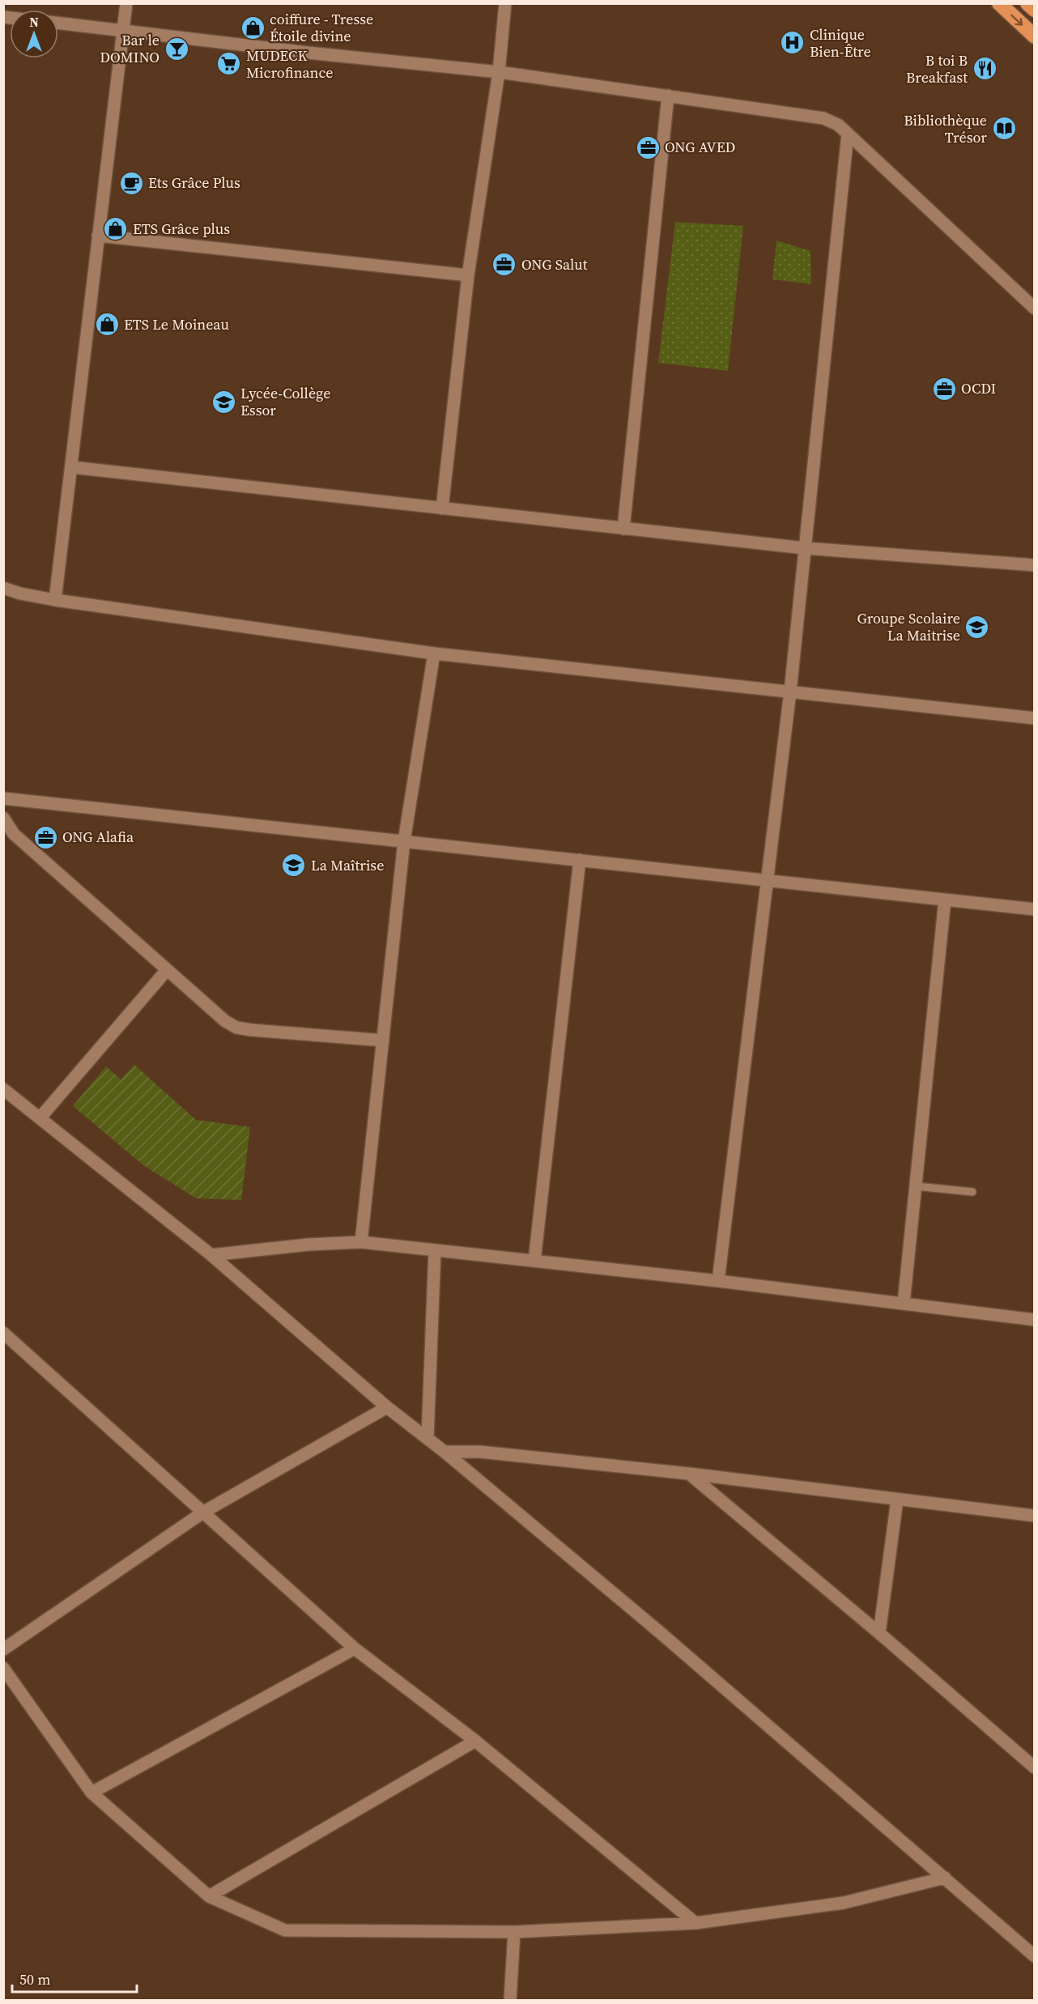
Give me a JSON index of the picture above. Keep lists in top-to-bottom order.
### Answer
{
  "places": {
    "shop": ["coiffure - Tresse Étoile divine", "ETS Grâce plus", "ETS Le Moineau"],
    "hospital": ["Clinique Bien-Être"],
    "bar": ["Bar le DOMINO"],
    "supermarket": ["MUDECK Microfinance"],
    "restaurant": ["B toi B Breakfast"],
    "library": ["Bibliothèque Trésor"],
    "office": [
      "ONG AVED",
      "ONG Salut",
      "OCDI",
      "ONG Alafia"
    ],
    "cafe": ["Ets Grâce Plus"],
    "school or university": ["Lycée-Collège Essor", "Groupe Scolaire La Maitrise", "La Maîtrise"]
  },
  "scale_bar": "50 m",
  "north": "top"
}
